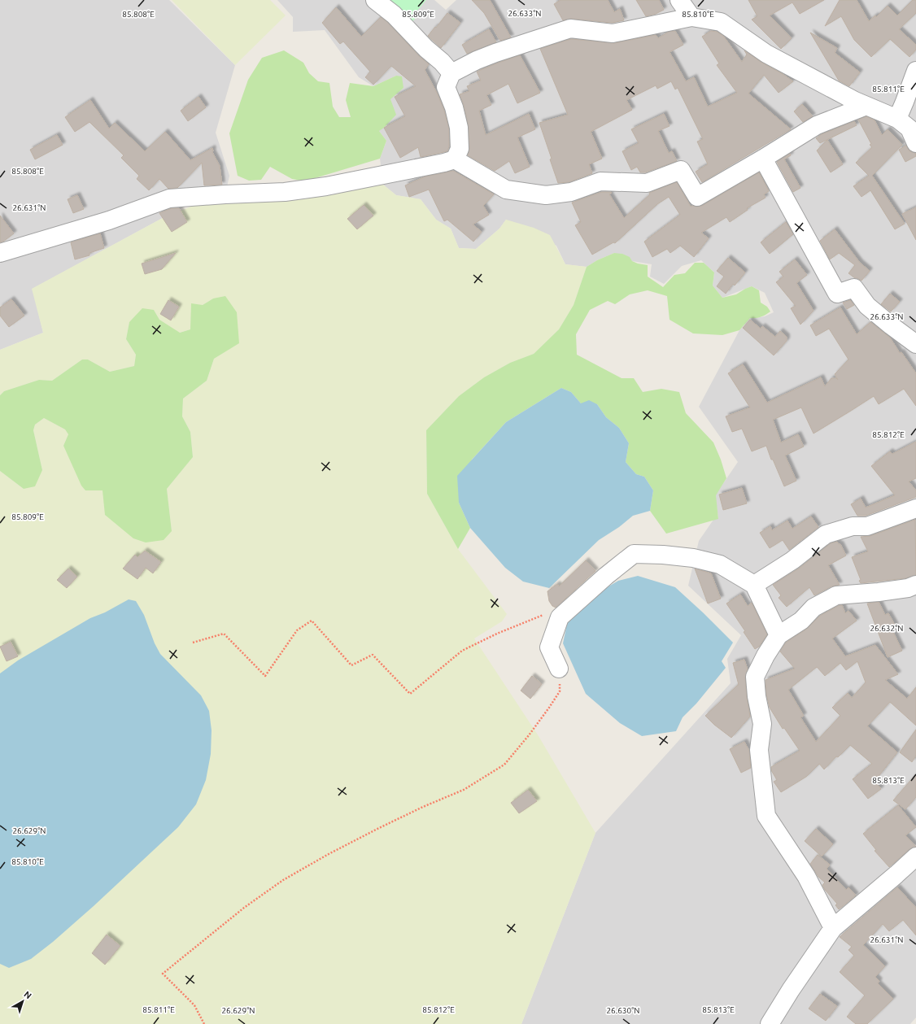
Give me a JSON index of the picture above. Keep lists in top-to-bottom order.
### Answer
{
  "north": "top right",
  "coordinates": [
    "26.633°N",
    "85.808°E",
    "85.809°E",
    "85.810°E",
    "85.811°E",
    "26.631°N",
    "85.812°E",
    "26.632°N",
    "85.813°E",
    "26.629°N",
    "26.630°N"
  ]
}
